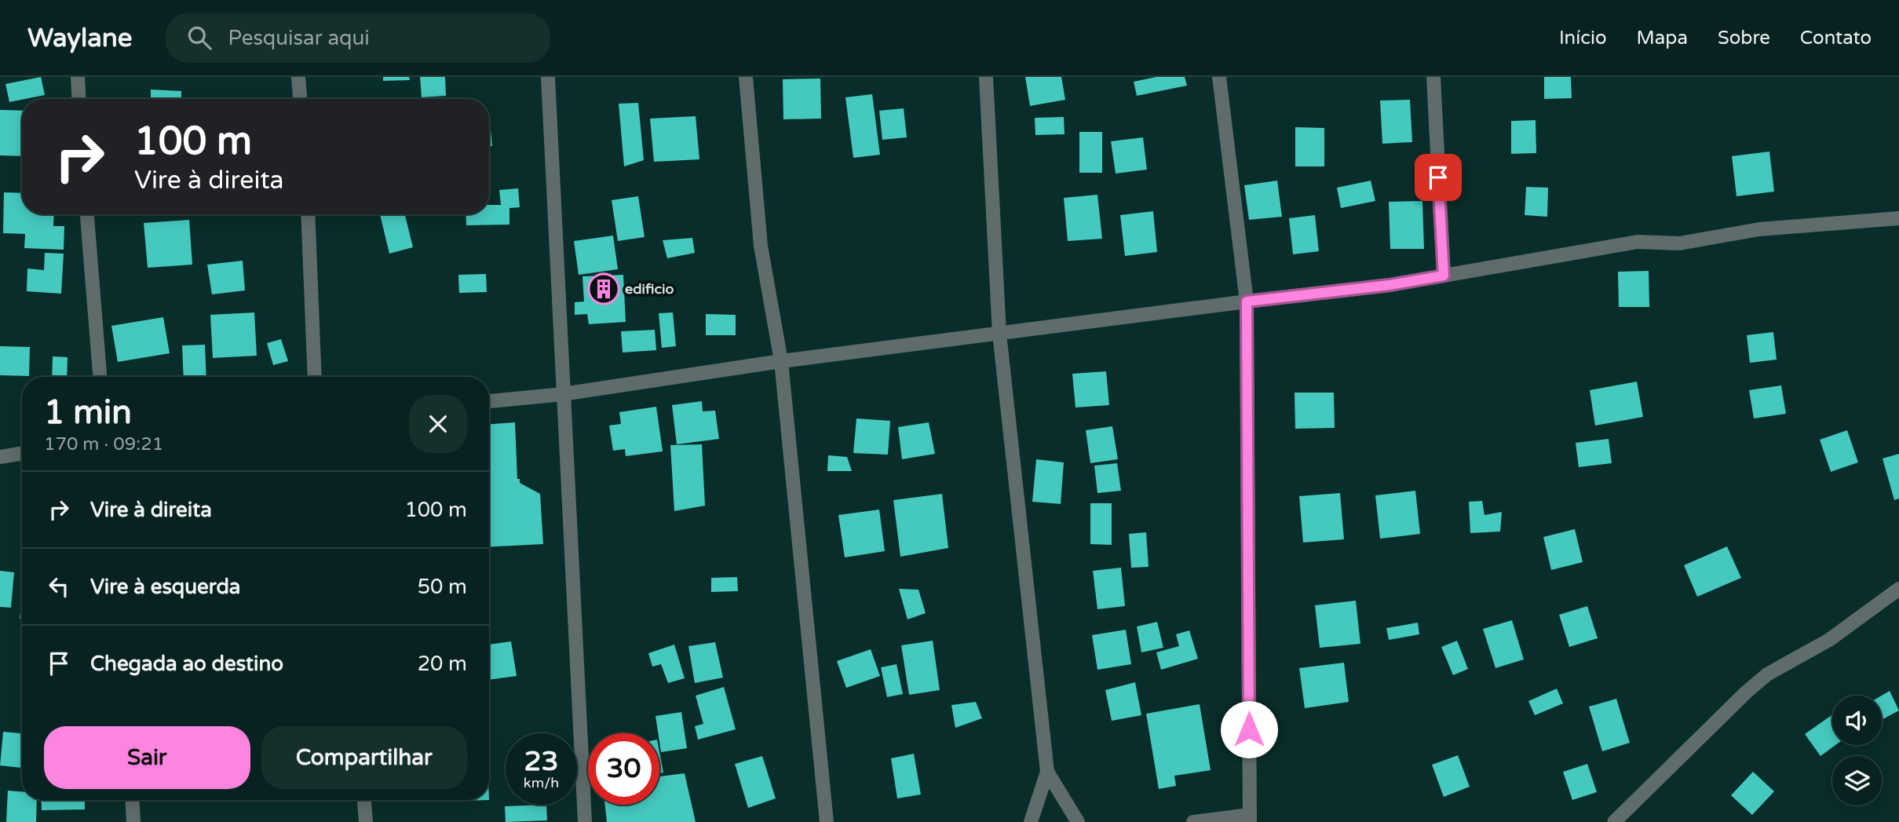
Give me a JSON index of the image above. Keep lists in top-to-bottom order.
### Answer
{
  "places": {
    "building": ["edificio"]
  },
  "page": {
    "header": "Waylane",
    "search": "Pesquisar aqui",
    "nav": [
      "Início",
      "Mapa",
      "Sobre",
      "Contato"
    ],
    "turn": ["100 m", "Vire à direita"],
    "heading": ["1 min", "170 m · 09:21"],
    "list": [
      {
        "name": "Vire à direita",
        "value": "100 m"
      },
      {
        "name": "Vire à esquerda",
        "value": "50 m"
      },
      {
        "name": "Chegada ao destino",
        "value": "20 m"
      }
    ],
    "buttons": ["Sair", "Compartilhar"],
    "speed": "23 km/h",
    "limit": "30"
  }
}
